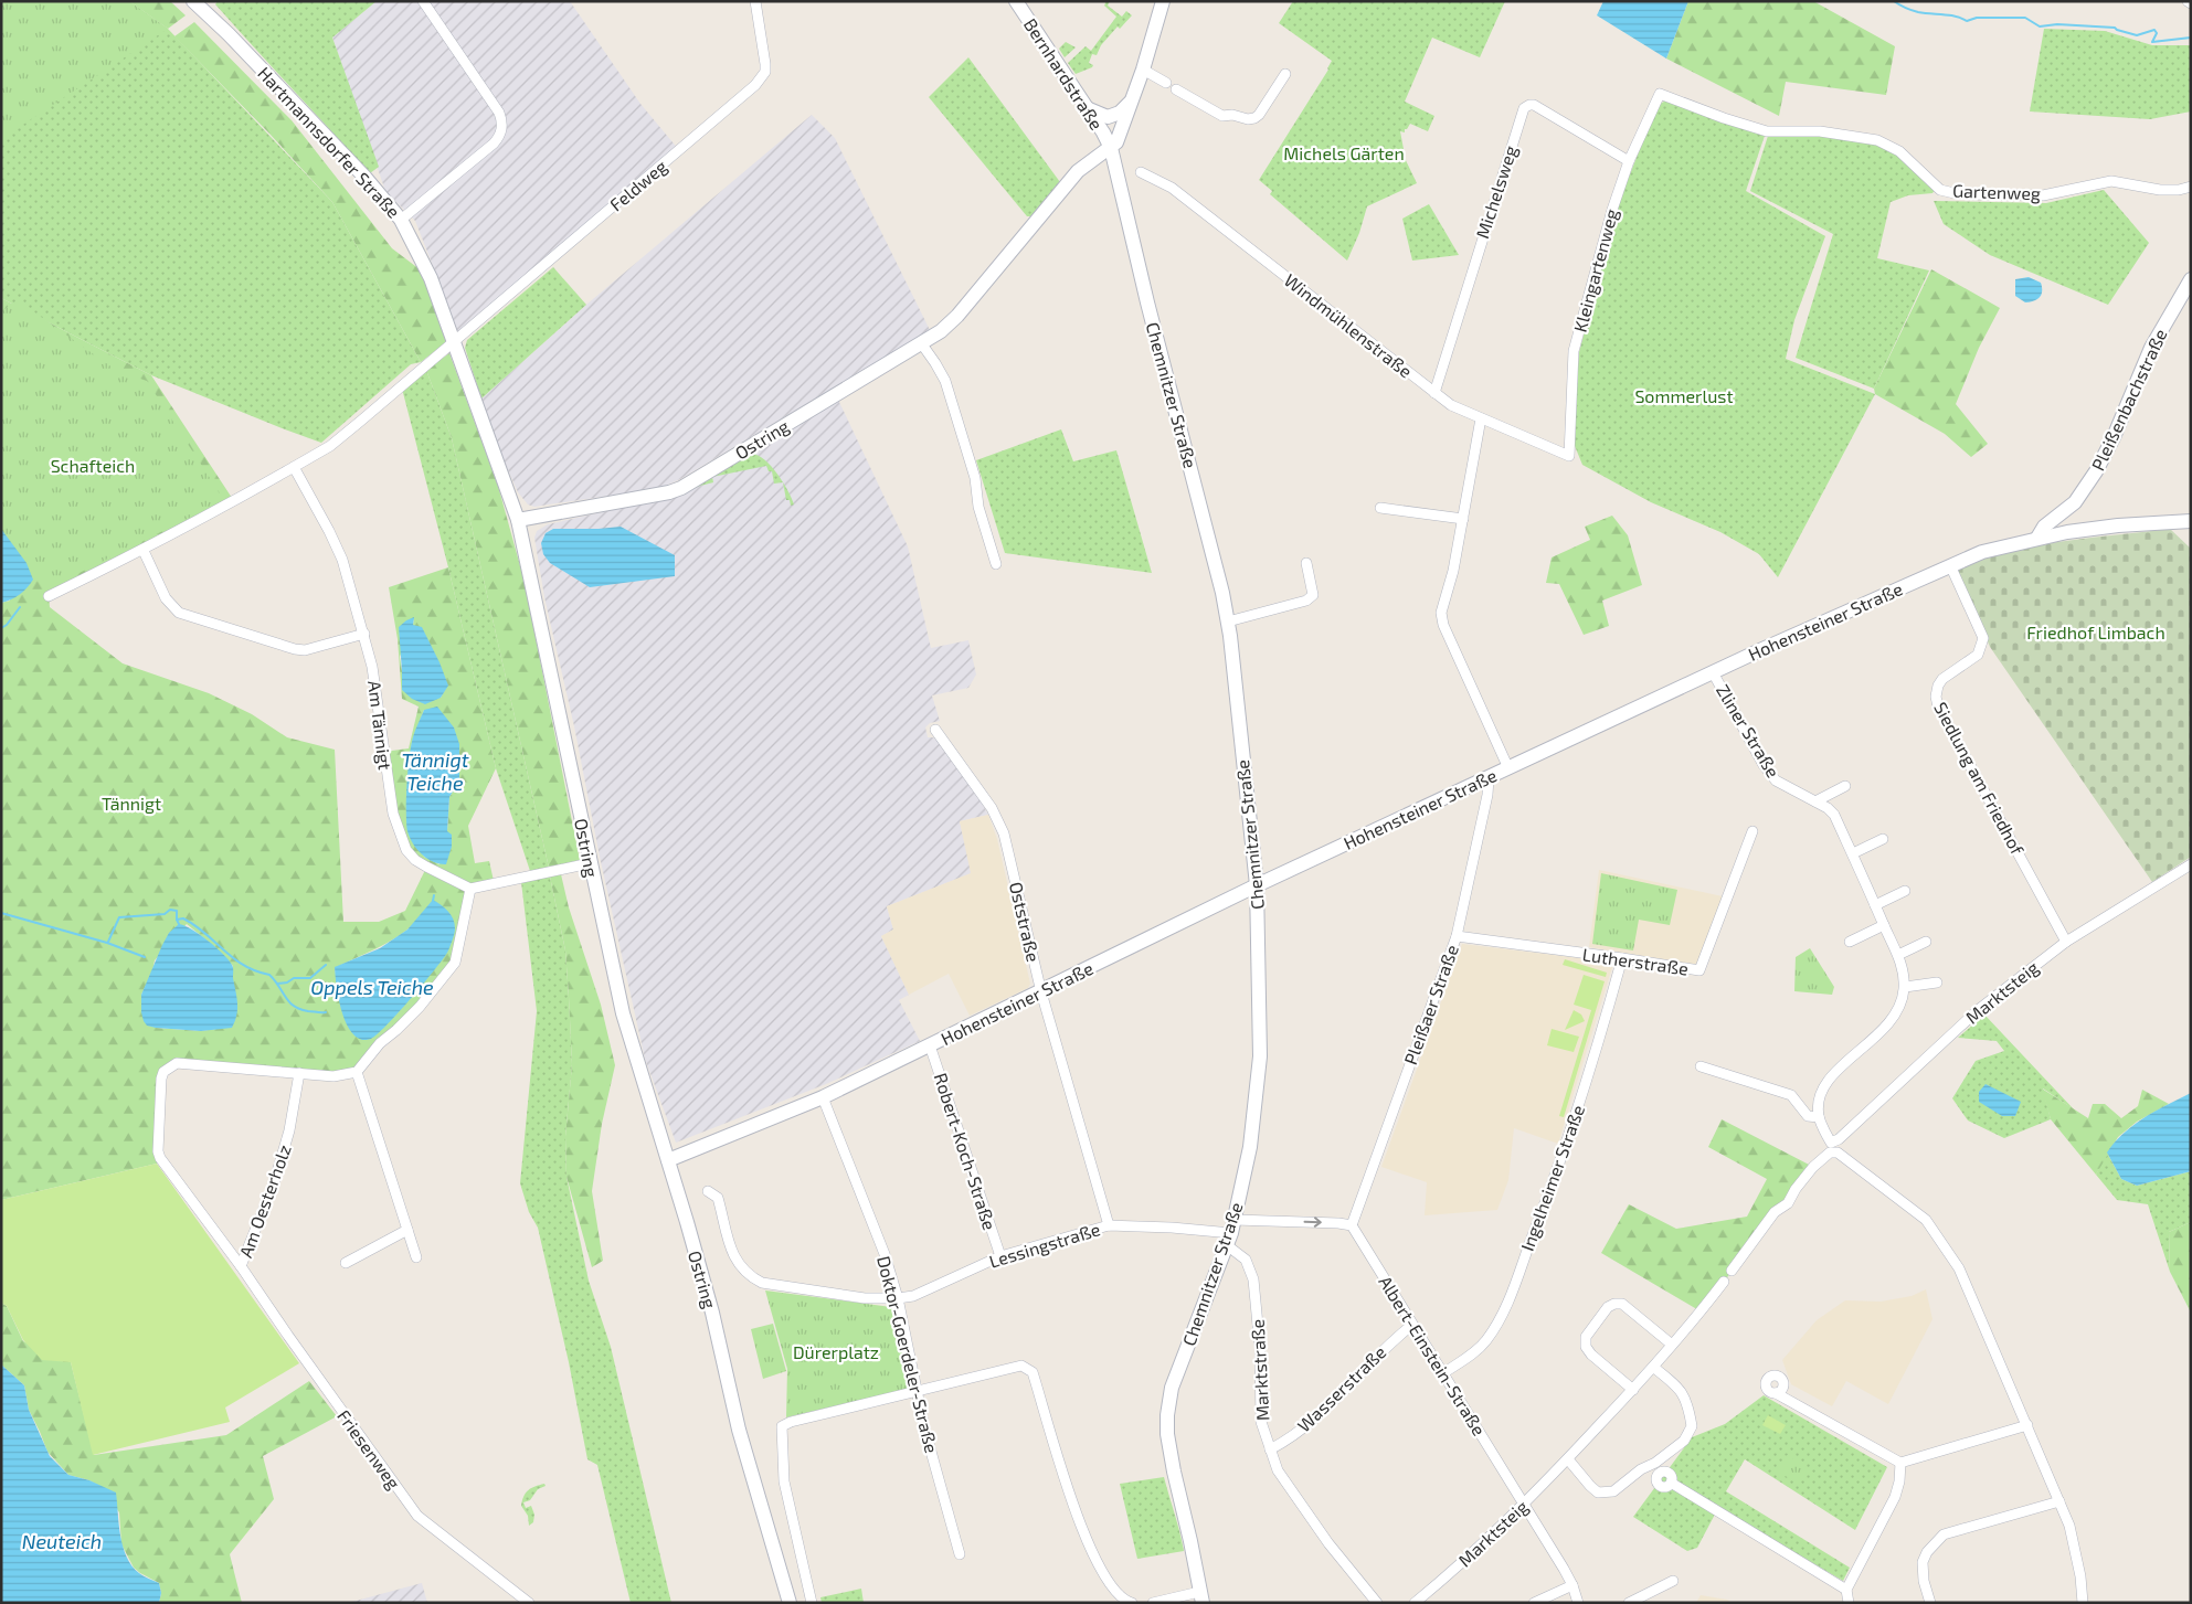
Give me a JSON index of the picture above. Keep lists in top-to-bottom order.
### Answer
{
  "streets": {
    "main road": [
      "Bernhardstraße",
      "Hartmannsdorfer Straße",
      "Chemnitzer Straße",
      "Pleißenbachstraße",
      "Ostring",
      "Hohensteiner Straße"
    ],
    "street": [
      "Feldweg",
      "Michelsweg",
      "Gartenweg",
      "Kleingartenweg",
      "Windmühlenstraße",
      "Am Tännigt",
      "Zliner Straße",
      "Siedlung am Friedhof",
      "Oststraße",
      "Lutherstraße",
      "Marktsteig",
      "Pleißaer Straße",
      "Robert-Koch-Straße",
      "Ingelheimer Straße",
      "Am Oesterholz",
      "Lessingstraße",
      "Doktor-Goerdeler-Straße",
      "Albert-Einstein-Straße",
      "Marktstraße",
      "Wasserstraße",
      "Friesenweg"
    ]
  },
  "crossings": [
    ["Bernhardstraße", "Chemnitzer Straße"],
    ["Bernhardstraße", "Ostring"],
    ["Hartmannsdorfer Straße", "Feldweg"],
    ["Hartmannsdorfer Straße", "Ostring"],
    ["Michelsweg", "Kleingartenweg"],
    ["Michelsweg", "Windmühlenstraße"],
    ["Gartenweg", "Kleingartenweg"],
    ["Kleingartenweg", "Windmühlenstraße"],
    ["Chemnitzer Straße", "Ostring"],
    ["Chemnitzer Straße", "Hohensteiner Straße"],
    ["Chemnitzer Straße", "Lessingstraße"],
    ["Chemnitzer Straße", "Marktstraße"],
    ["Pleißenbachstraße", "Hohensteiner Straße"],
    ["Ostring", "Hohensteiner Straße"],
    ["Hohensteiner Straße", "Zliner Straße"],
    ["Hohensteiner Straße", "Siedlung am Friedhof"],
    ["Hohensteiner Straße", "Oststraße"],
    ["Hohensteiner Straße", "Pleißaer Straße"],
    ["Hohensteiner Straße", "Robert-Koch-Straße"],
    ["Hohensteiner Straße", "Doktor-Goerdeler-Straße"],
    ["Siedlung am Friedhof", "Marktsteig"],
    ["Oststraße", "Lessingstraße"],
    ["Lutherstraße", "Pleißaer Straße"],
    ["Lutherstraße", "Ingelheimer Straße"],
    ["Marktsteig", "Albert-Einstein-Straße"],
    ["Pleißaer Straße", "Albert-Einstein-Straße"],
    ["Robert-Koch-Straße", "Lessingstraße"],
    ["Ingelheimer Straße", "Albert-Einstein-Straße"],
    ["Am Oesterholz", "Friesenweg"],
    ["Lessingstraße", "Doktor-Goerdeler-Straße"],
    ["Lessingstraße", "Marktstraße"],
    ["Albert-Einstein-Straße", "Wasserstraße"],
    ["Marktstraße", "Wasserstraße"]
  ],
  "water": ["Tännigt Teiche", "Oppels Teiche", "Neuteich"],
  "parks": [
    "Michels Gärten",
    "Sommerlust",
    "Schafteich",
    "Friedhof Limbach",
    "Tännigt",
    "Dürerplatz"
  ]
}
